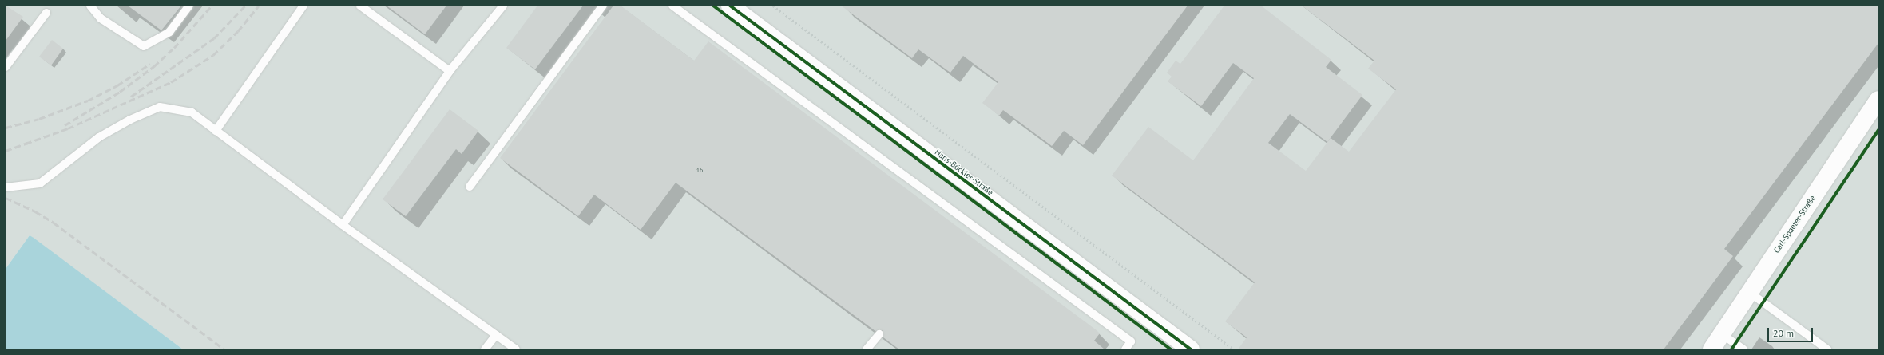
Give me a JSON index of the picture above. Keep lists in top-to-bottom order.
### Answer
{
  "streets": {
    "main road": ["Hans-Böckler-Straße", "Carl-Spaeter-Straße"]
  },
  "house_numbers": ["16"],
  "scale_bar": "20 m"
}
